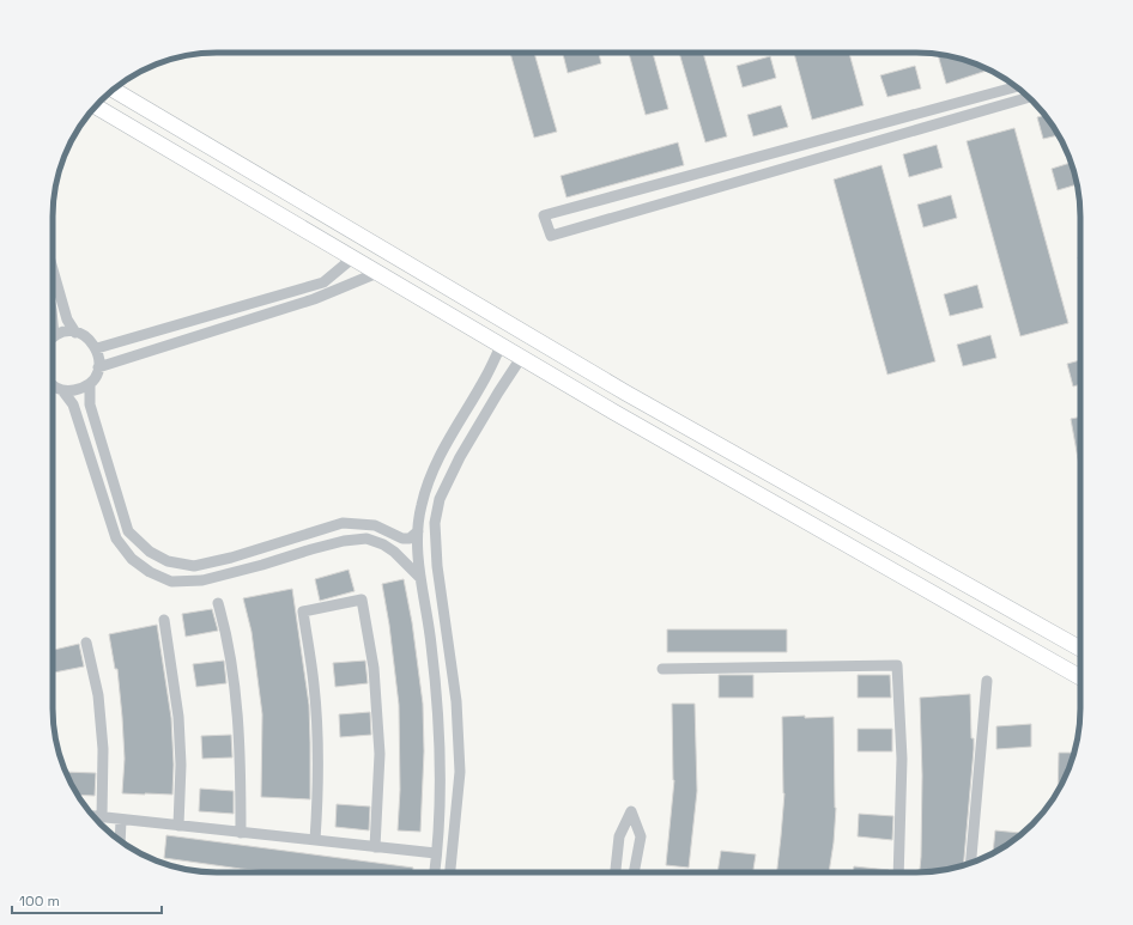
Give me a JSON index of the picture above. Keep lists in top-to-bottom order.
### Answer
{
  "scale_bar": "100 m"
}
